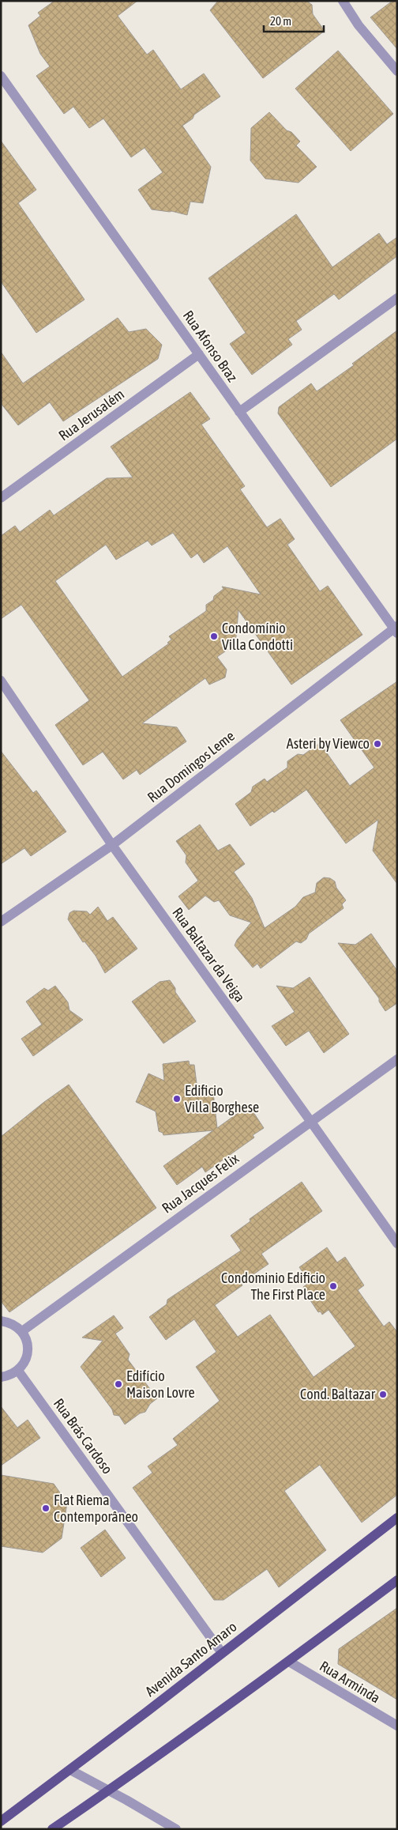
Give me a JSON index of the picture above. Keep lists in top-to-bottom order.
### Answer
{
  "streets": {
    "main road": ["Avenida Santo Amaro"],
    "street": [
      "Rua Afonso Braz",
      "Rua Jerusalém",
      "Rua Domingos Leme",
      "Rua Baltazar da Veiga",
      "Rua Jacques Felix",
      "Rua Brás Cardoso",
      "Rua Arminda"
    ]
  },
  "crossings": [
    ["Rua Afonso Braz", "Rua Jerusalém"],
    ["Rua Afonso Braz", "Rua Domingos Leme"],
    ["Rua Domingos Leme", "Rua Baltazar da Veiga"],
    ["Rua Baltazar da Veiga", "Rua Jacques Felix"],
    ["Rua Brás Cardoso", "Avenida Santo Amaro"]
  ],
  "places": [
    "Condomínio Villa Condotti",
    "Asteri by Viewco",
    "Edificio Villa Borghese",
    "Condominio Edificio The First Place",
    "Edifício Maison Lovre",
    "Cond. Baltazar",
    "Flat Riema Contemporâneo"
  ],
  "scale_bar": "20 m"
}
